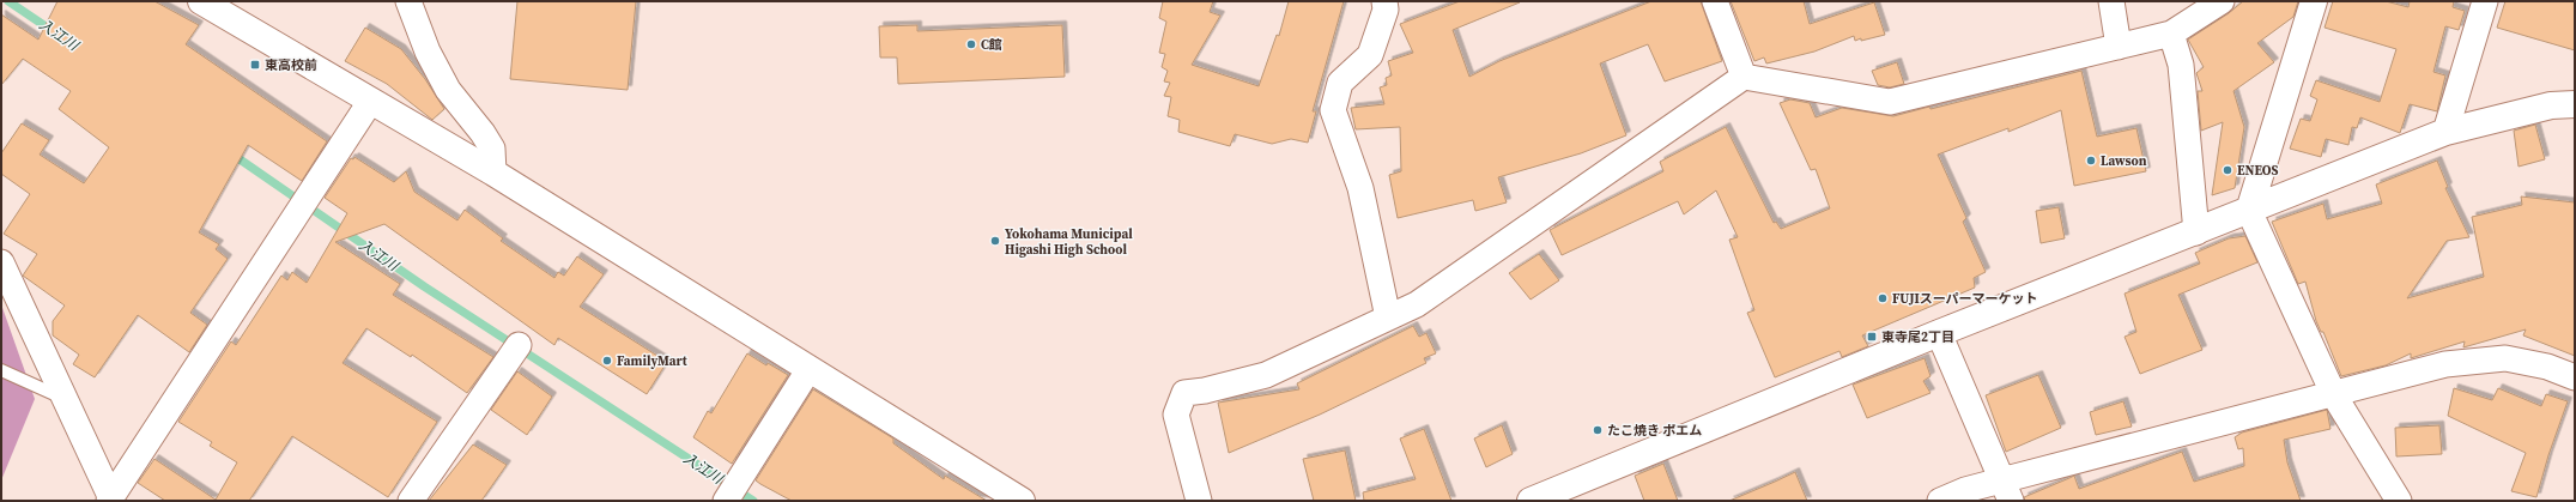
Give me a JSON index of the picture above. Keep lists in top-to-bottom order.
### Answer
{
  "water": ["入江川"],
  "places": {
    "other": [
      "C館",
      "Lawson",
      "ENEOS",
      "Yokohama Municipal Higashi High School",
      "FUJIスーパーマーケット",
      "FamilyMart",
      "たこ焼き ポエム"
    ],
    "transit": ["東高校前", "東寺尾2丁目"]
  }
}
